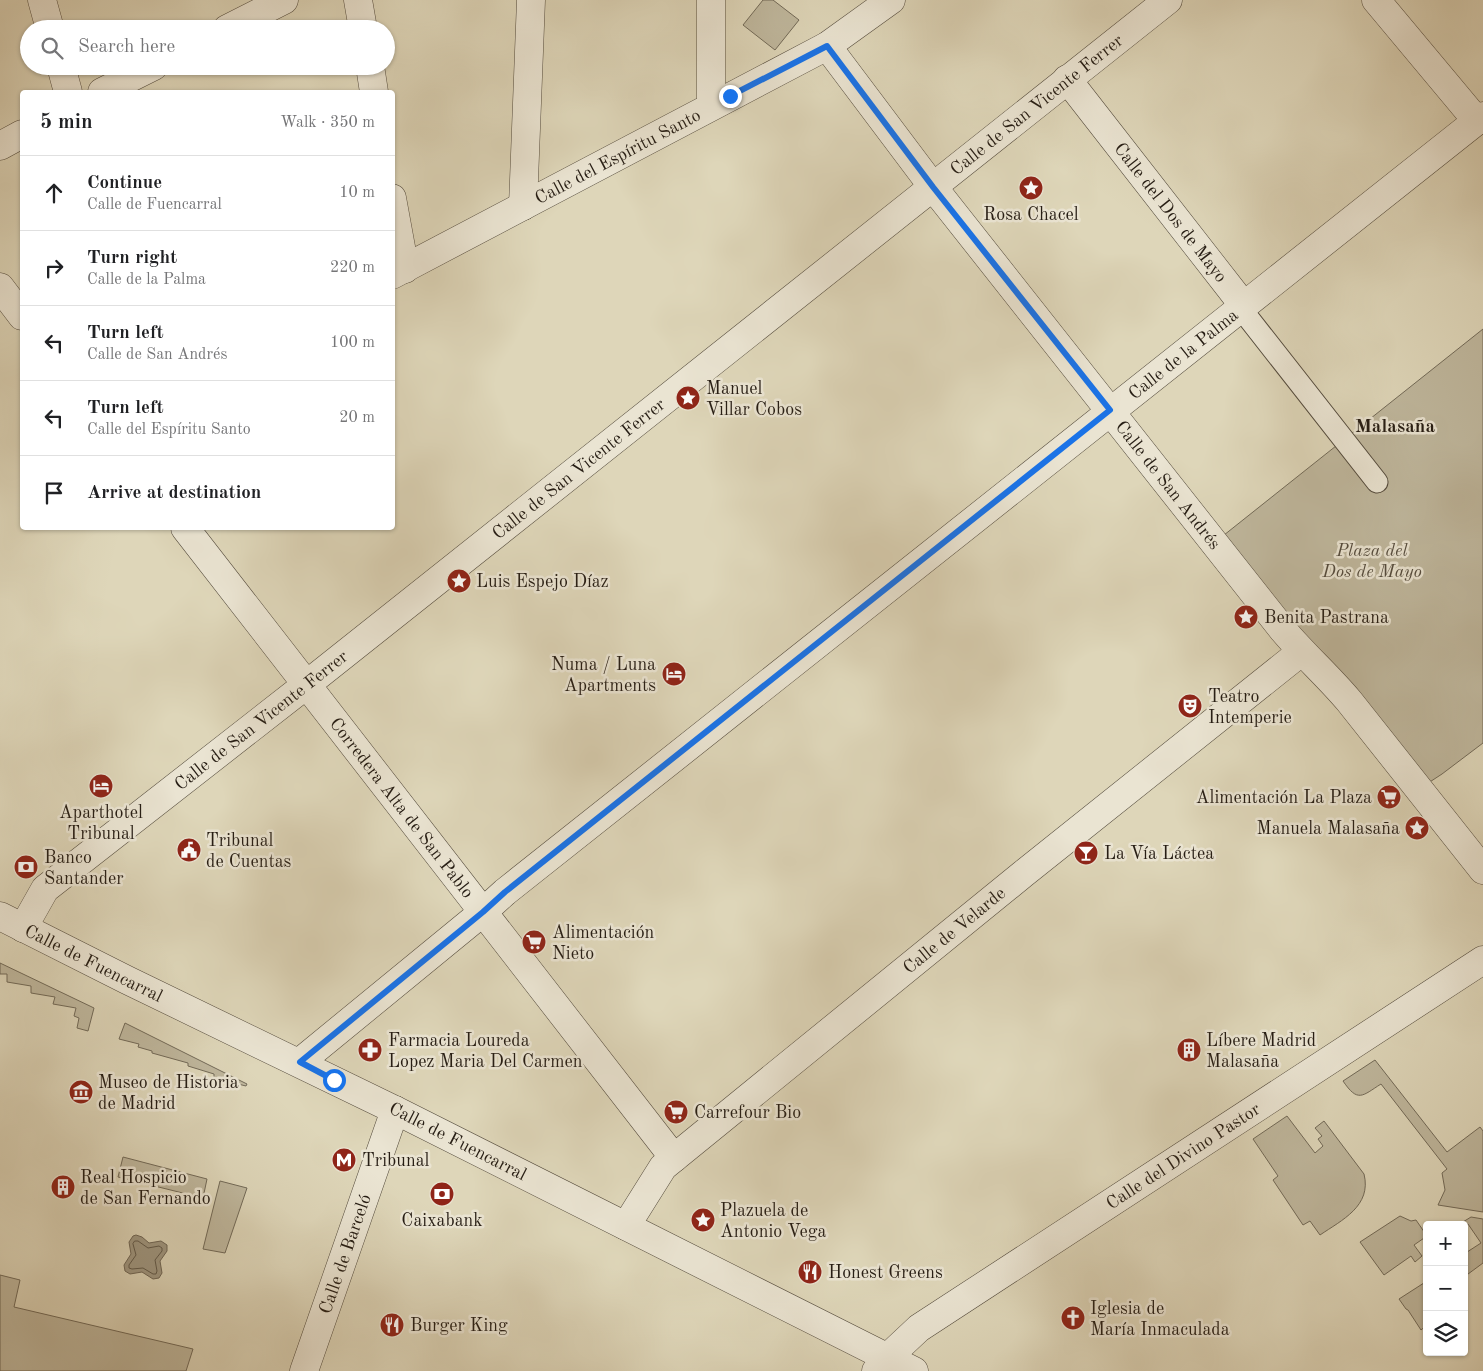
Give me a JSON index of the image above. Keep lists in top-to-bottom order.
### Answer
{
  "streets": {
    "street": [
      "Calle de San Vicente Ferrer",
      "Calle del Espíritu Santo",
      "Calle del Dos de Mayo",
      "Calle de la Palma",
      "Calle de San Andrés",
      "Corredera Alta de San Pablo",
      "Calle de Velarde",
      "Calle de Fuencarral",
      "Calle del Divino Pastor",
      "Calle de Barceló"
    ]
  },
  "crossings": [
    ["Calle de San Vicente Ferrer", "Calle del Dos de Mayo"],
    ["Calle de San Vicente Ferrer", "Calle de San Andrés"],
    ["Calle de San Vicente Ferrer", "Corredera Alta de San Pablo"],
    ["Calle de San Vicente Ferrer", "Calle de Fuencarral"],
    ["Calle del Espíritu Santo", "Calle de San Andrés"],
    ["Calle del Dos de Mayo", "Calle de la Palma"],
    ["Calle de la Palma", "Calle de San Andrés"],
    ["Calle de la Palma", "Corredera Alta de San Pablo"],
    ["Calle de la Palma", "Calle de Fuencarral"],
    ["Calle de San Andrés", "Calle de Velarde"],
    ["Corredera Alta de San Pablo", "Calle de Velarde"],
    ["Calle de Velarde", "Calle de Fuencarral"],
    ["Calle de Fuencarral", "Calle del Divino Pastor"],
    ["Calle de Fuencarral", "Calle de Barceló"]
  ],
  "districts": ["Malasaña"],
  "parks": ["Plaza del Dos de Mayo"],
  "places": {
    "place": [
      "Rosa Chacel",
      "Manuel Villar Cobos",
      "Luis Espejo Díaz",
      "Benita Pastrana",
      "Manuela Malasaña",
      "Plazuela de Antonio Vega"
    ],
    "hotel": ["Numa / Luna Apartments", "Aparthotel Tribunal"],
    "theatre": ["Teatro Intemperie"],
    "supermarket": ["Alimentación La Plaza", "Alimentación Nieto", "Carrefour Bio"],
    "public building": ["Tribunal de Cuentas"],
    "bar": ["La Vía Láctea"],
    "bank": ["Banco Santander", "Caixabank"],
    "pharmacy": ["Farmacia Loureda Lopez Maria Del Carmen"],
    "building": ["Líbere Madrid Malasaña", "Real Hospicio de San Fernando"],
    "museum": ["Museo de Historia de Madrid"],
    "metro station": ["Tribunal"],
    "restaurant": ["Honest Greens", "Burger King"],
    "church": ["Iglesia de María Inmaculada"]
  },
  "page": {
    "search": "Search here",
    "heading": ["5 min", "Walk · 350 m"],
    "list": [
      ["Continue", "Calle de Fuencarral", "10 m"],
      ["Turn right", "Calle de la Palma", "220 m"],
      ["Turn left", "Calle de San Andrés", "100 m"],
      ["Turn left", "Calle del Espíritu Santo", "20 m"],
      "Arrive at destination"
    ],
    "map_buttons": ["+", "−"]
  }
}
